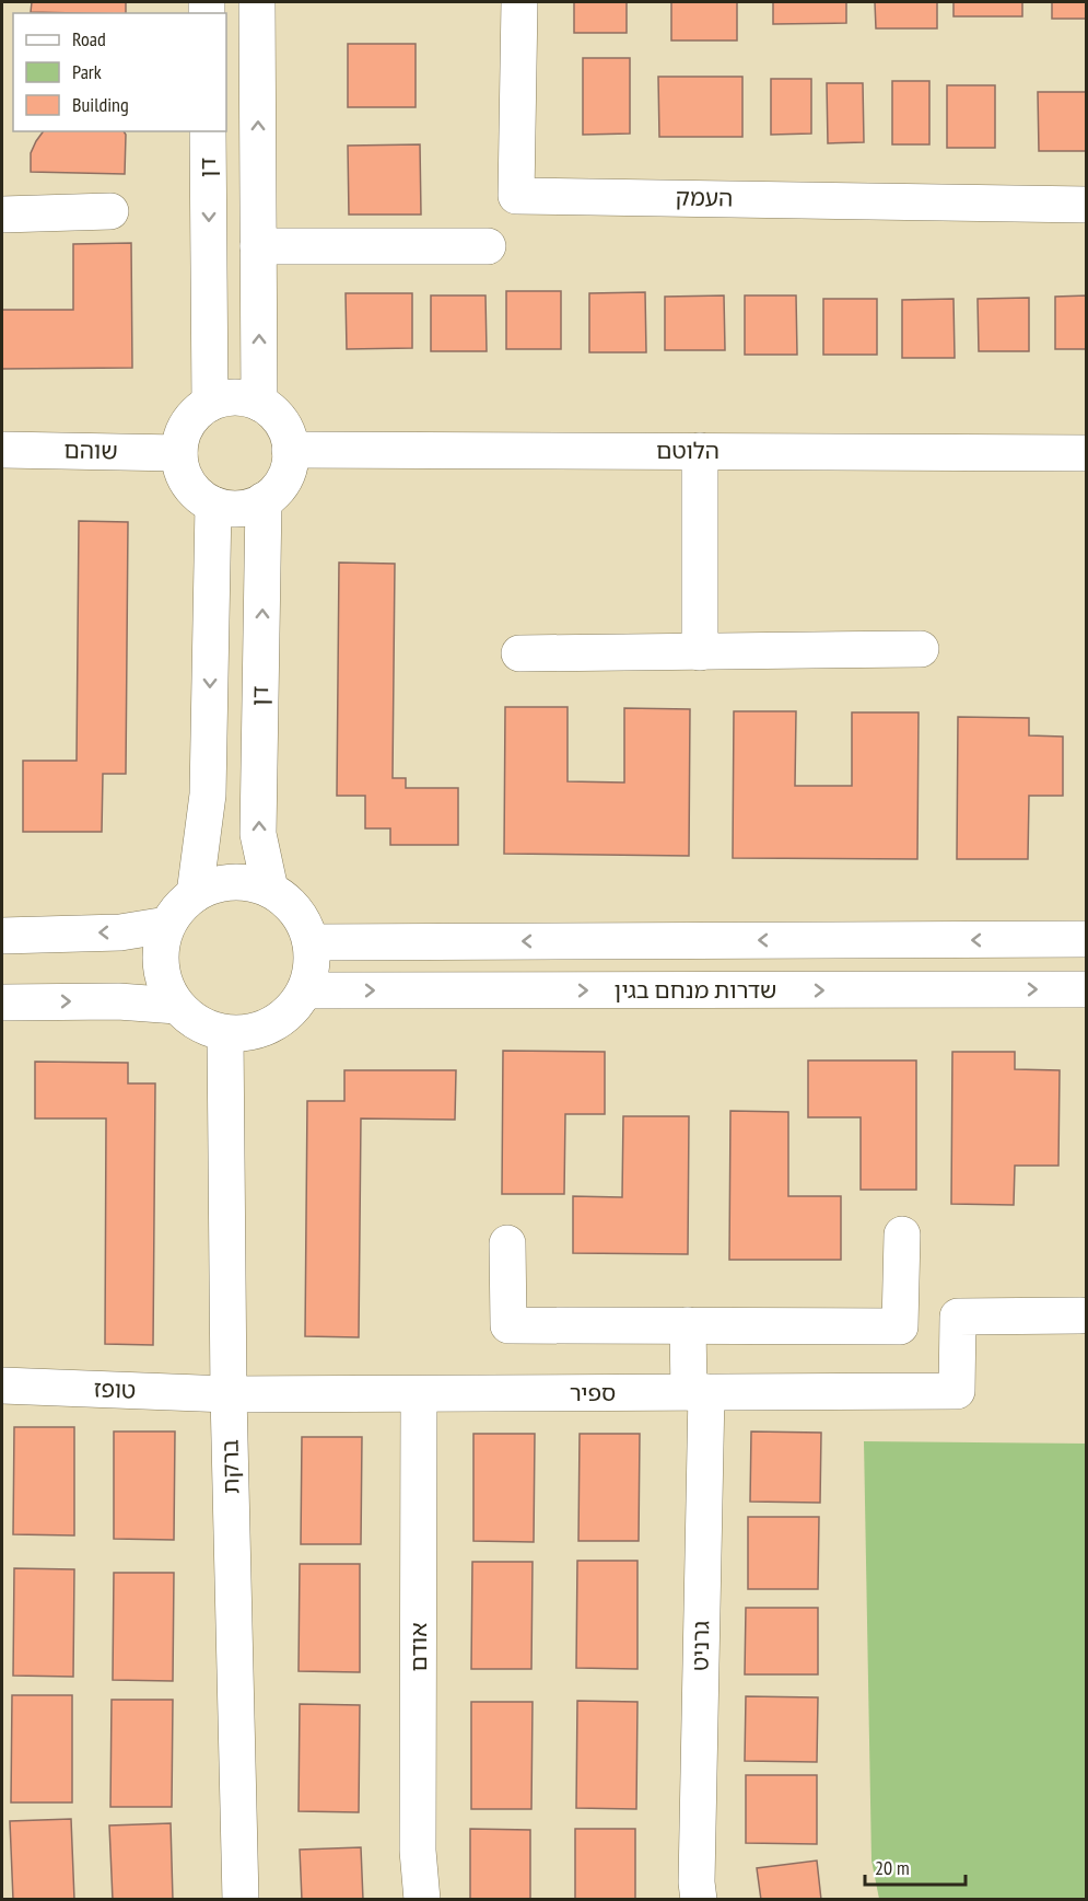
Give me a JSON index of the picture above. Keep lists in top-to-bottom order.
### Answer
{
  "streets": {
    "street": [
      "דן",
      "העמק",
      "שוהם",
      "הלוטם",
      "שדרות מנחם בגין",
      "טופז",
      "ספיר",
      "ברקת",
      "גרניט",
      "אודם"
    ]
  },
  "crossings": [
    ["דן", "שוהם"],
    ["דן", "הלוטם"],
    ["דן", "שדרות מנחם בגין"],
    ["דן", "ברקת"],
    ["שוהם", "הלוטם"],
    ["שדרות מנחם בגין", "ברקת"],
    ["טופז", "ספיר"],
    ["טופז", "ברקת"],
    ["ספיר", "ברקת"],
    ["ספיר", "גרניט"],
    ["ספיר", "אודם"]
  ],
  "legend": ["Road", "Park", "Building"],
  "scale_bar": "20 m"
}
